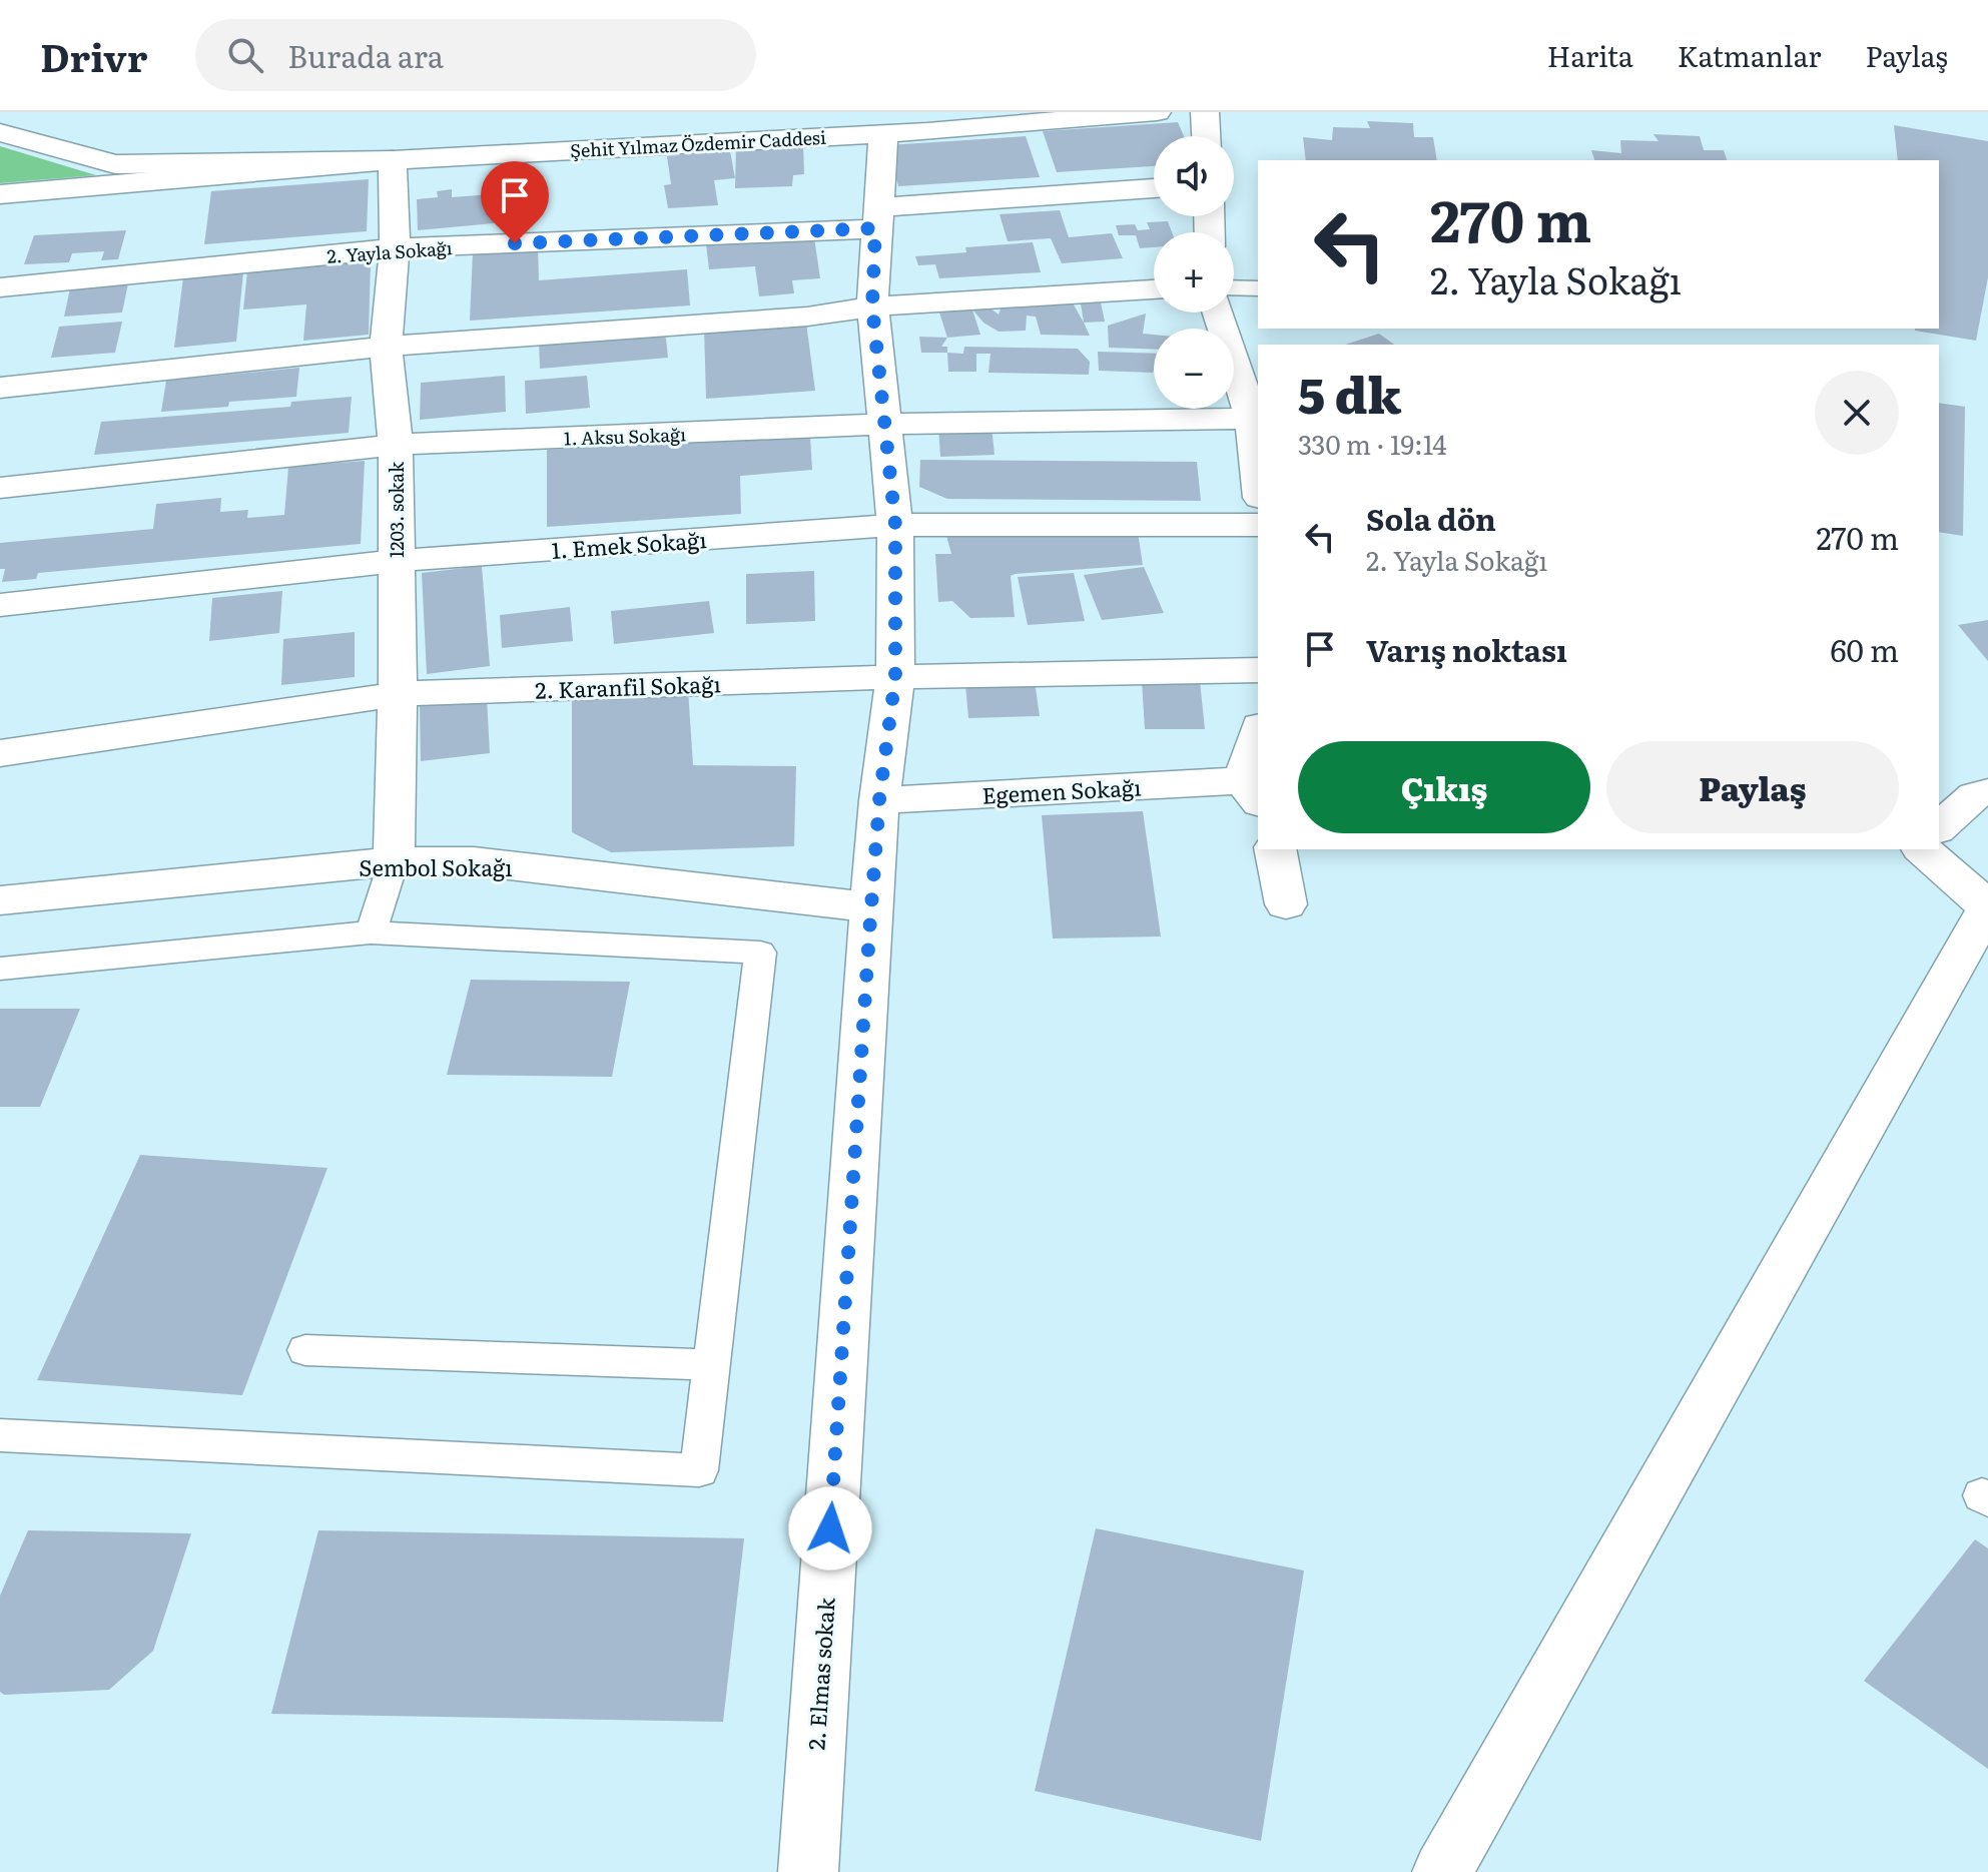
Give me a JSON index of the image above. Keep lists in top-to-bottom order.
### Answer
{
  "streets": {
    "street": [
      "Şehit Yılmaz Özdemir Caddesi",
      "2. Yayla Sokağı",
      "1. Aksu Sokağı",
      "1203. sokak",
      "1. Emek Sokağı",
      "2. Karanfil Sokağı",
      "Egemen Sokağı",
      "Sembol Sokağı",
      "2. Elmas sokak"
    ]
  },
  "crossings": [
    ["Şehit Yılmaz Özdemir Caddesi", "1203. sokak"],
    ["Şehit Yılmaz Özdemir Caddesi", "2. Elmas sokak"],
    ["2. Yayla Sokağı", "1203. sokak"],
    ["2. Yayla Sokağı", "2. Elmas sokak"],
    ["1. Aksu Sokağı", "1203. sokak"],
    ["1. Aksu Sokağı", "2. Elmas sokak"],
    ["1203. sokak", "1. Emek Sokağı"],
    ["1203. sokak", "2. Karanfil Sokağı"],
    ["1203. sokak", "Sembol Sokağı"],
    ["1. Emek Sokağı", "2. Elmas sokak"],
    ["2. Karanfil Sokağı", "2. Elmas sokak"],
    ["Egemen Sokağı", "2. Elmas sokak"],
    ["Sembol Sokağı", "2. Elmas sokak"]
  ],
  "page": {
    "header": "Drivr",
    "search": "Burada ara",
    "nav": ["Harita", "Katmanlar", "Paylaş"],
    "map_buttons": ["+", "−"],
    "turn": ["270 m", "2. Yayla Sokağı"],
    "heading": ["5 dk", "330 m · 19:14"],
    "list": [
      {
        "name": "Sola dön",
        "note": "2. Yayla Sokağı",
        "value": "270 m"
      },
      {
        "name": "Varış noktası",
        "value": "60 m"
      }
    ],
    "buttons": ["Çıkış", "Paylaş"]
  }
}
